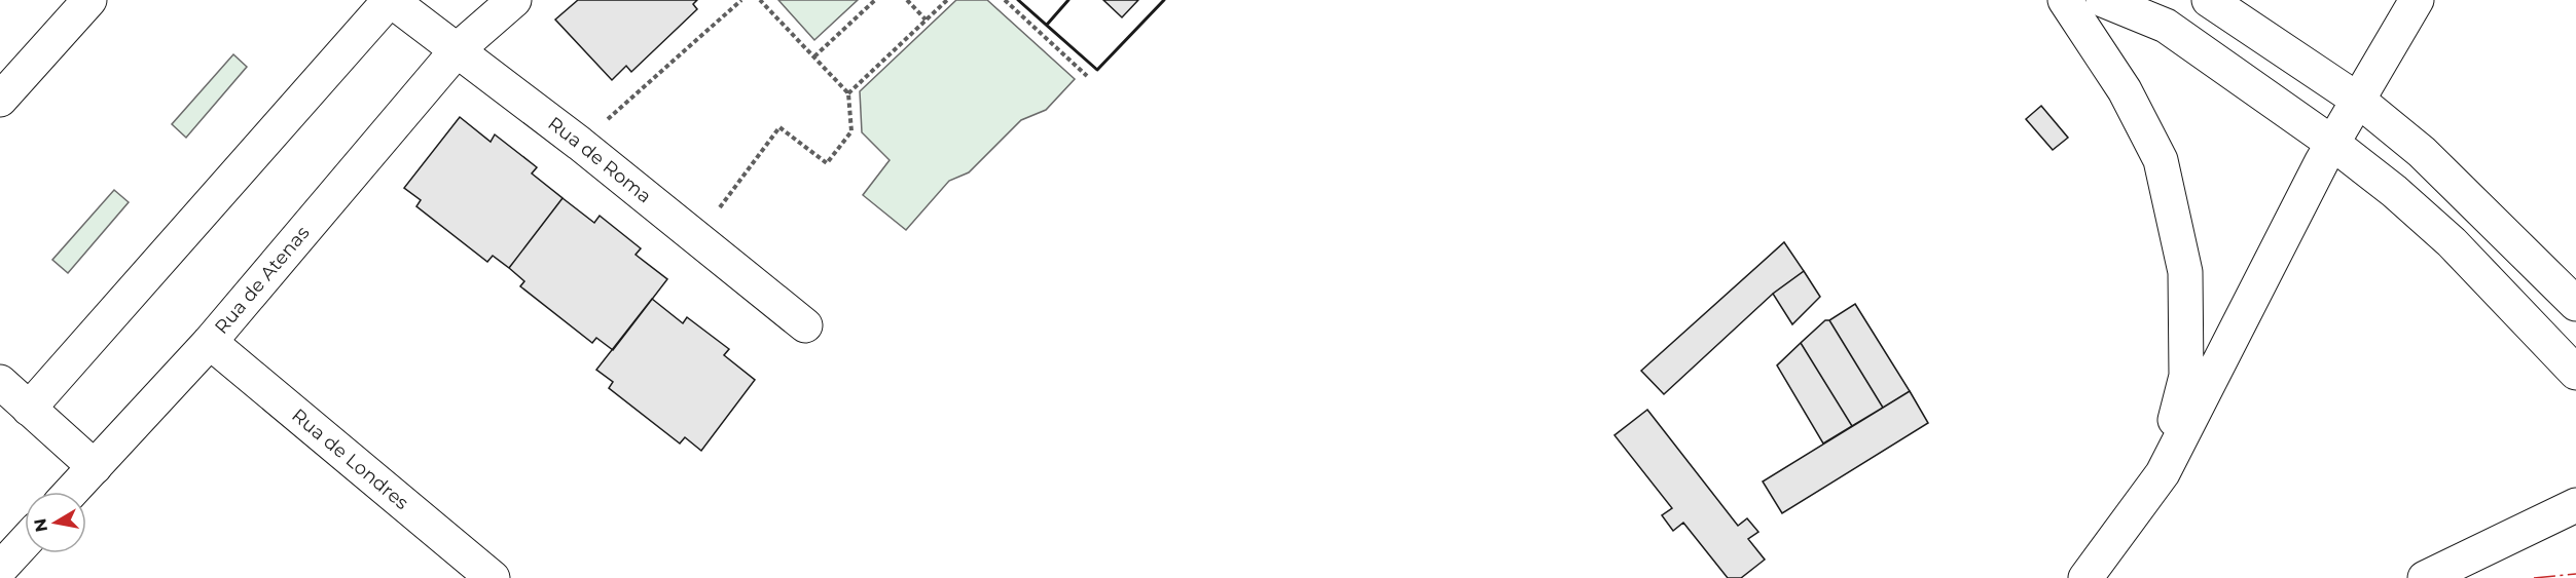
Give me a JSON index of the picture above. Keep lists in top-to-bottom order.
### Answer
{
  "streets": {
    "main road": ["Rua de Roma", "Rua de Atenas", "Rua de Londres"]
  },
  "crossings": [
    ["Rua de Roma", "Rua de Atenas"],
    ["Rua de Atenas", "Rua de Londres"]
  ],
  "north": "left"
}
